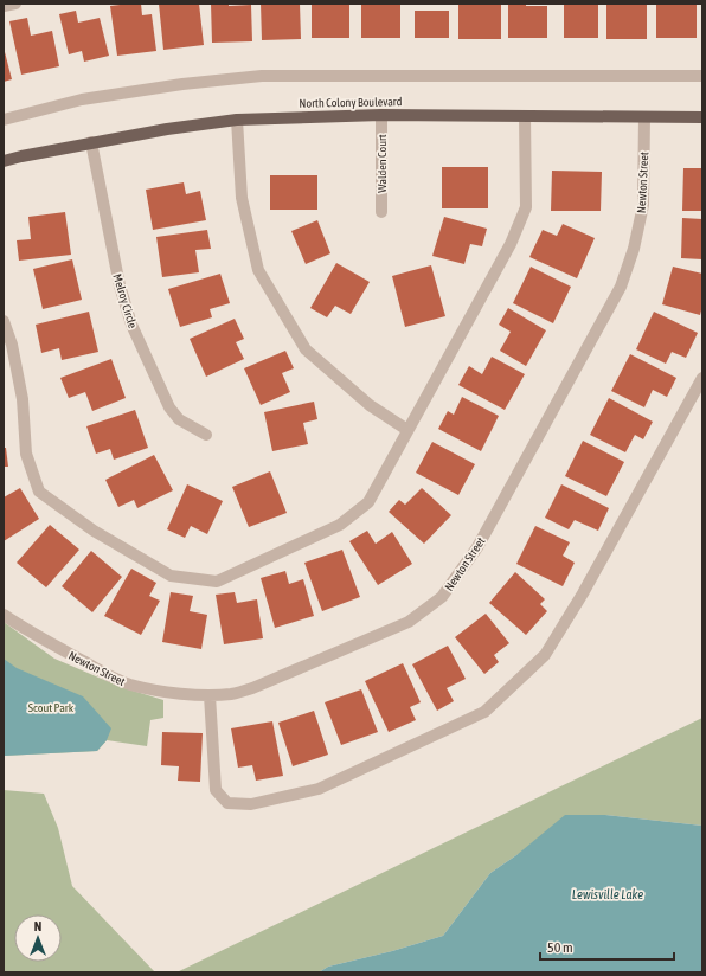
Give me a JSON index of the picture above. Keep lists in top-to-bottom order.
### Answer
{
  "streets": {
    "main road": ["North Colony Boulevard"],
    "street": ["Walden Court", "Newton Street", "Melroy Circle"]
  },
  "crossings": [
    ["North Colony Boulevard", "Walden Court"],
    ["North Colony Boulevard", "Newton Street"],
    ["North Colony Boulevard", "Melroy Circle"]
  ],
  "water": ["Lewisville Lake"],
  "parks": ["Scout Park"],
  "scale_bar": "50 m",
  "north": "top"
}
